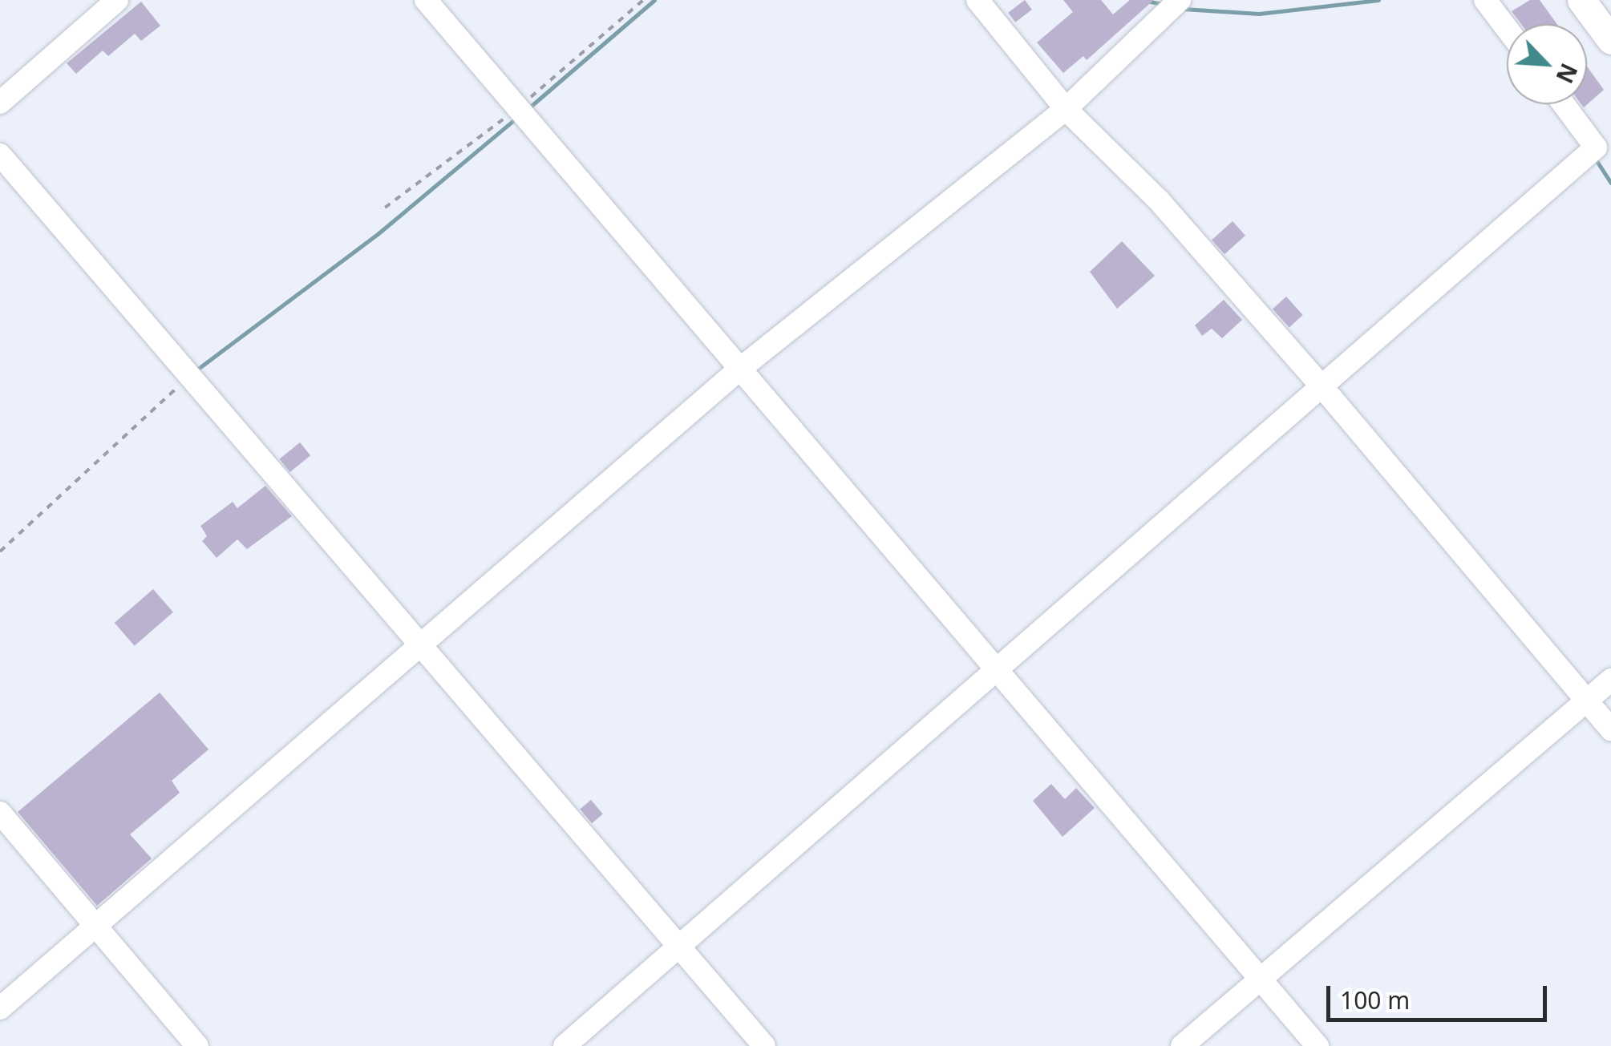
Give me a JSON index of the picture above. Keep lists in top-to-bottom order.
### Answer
{
  "scale_bar": "100 m",
  "north": "bottom right"
}
